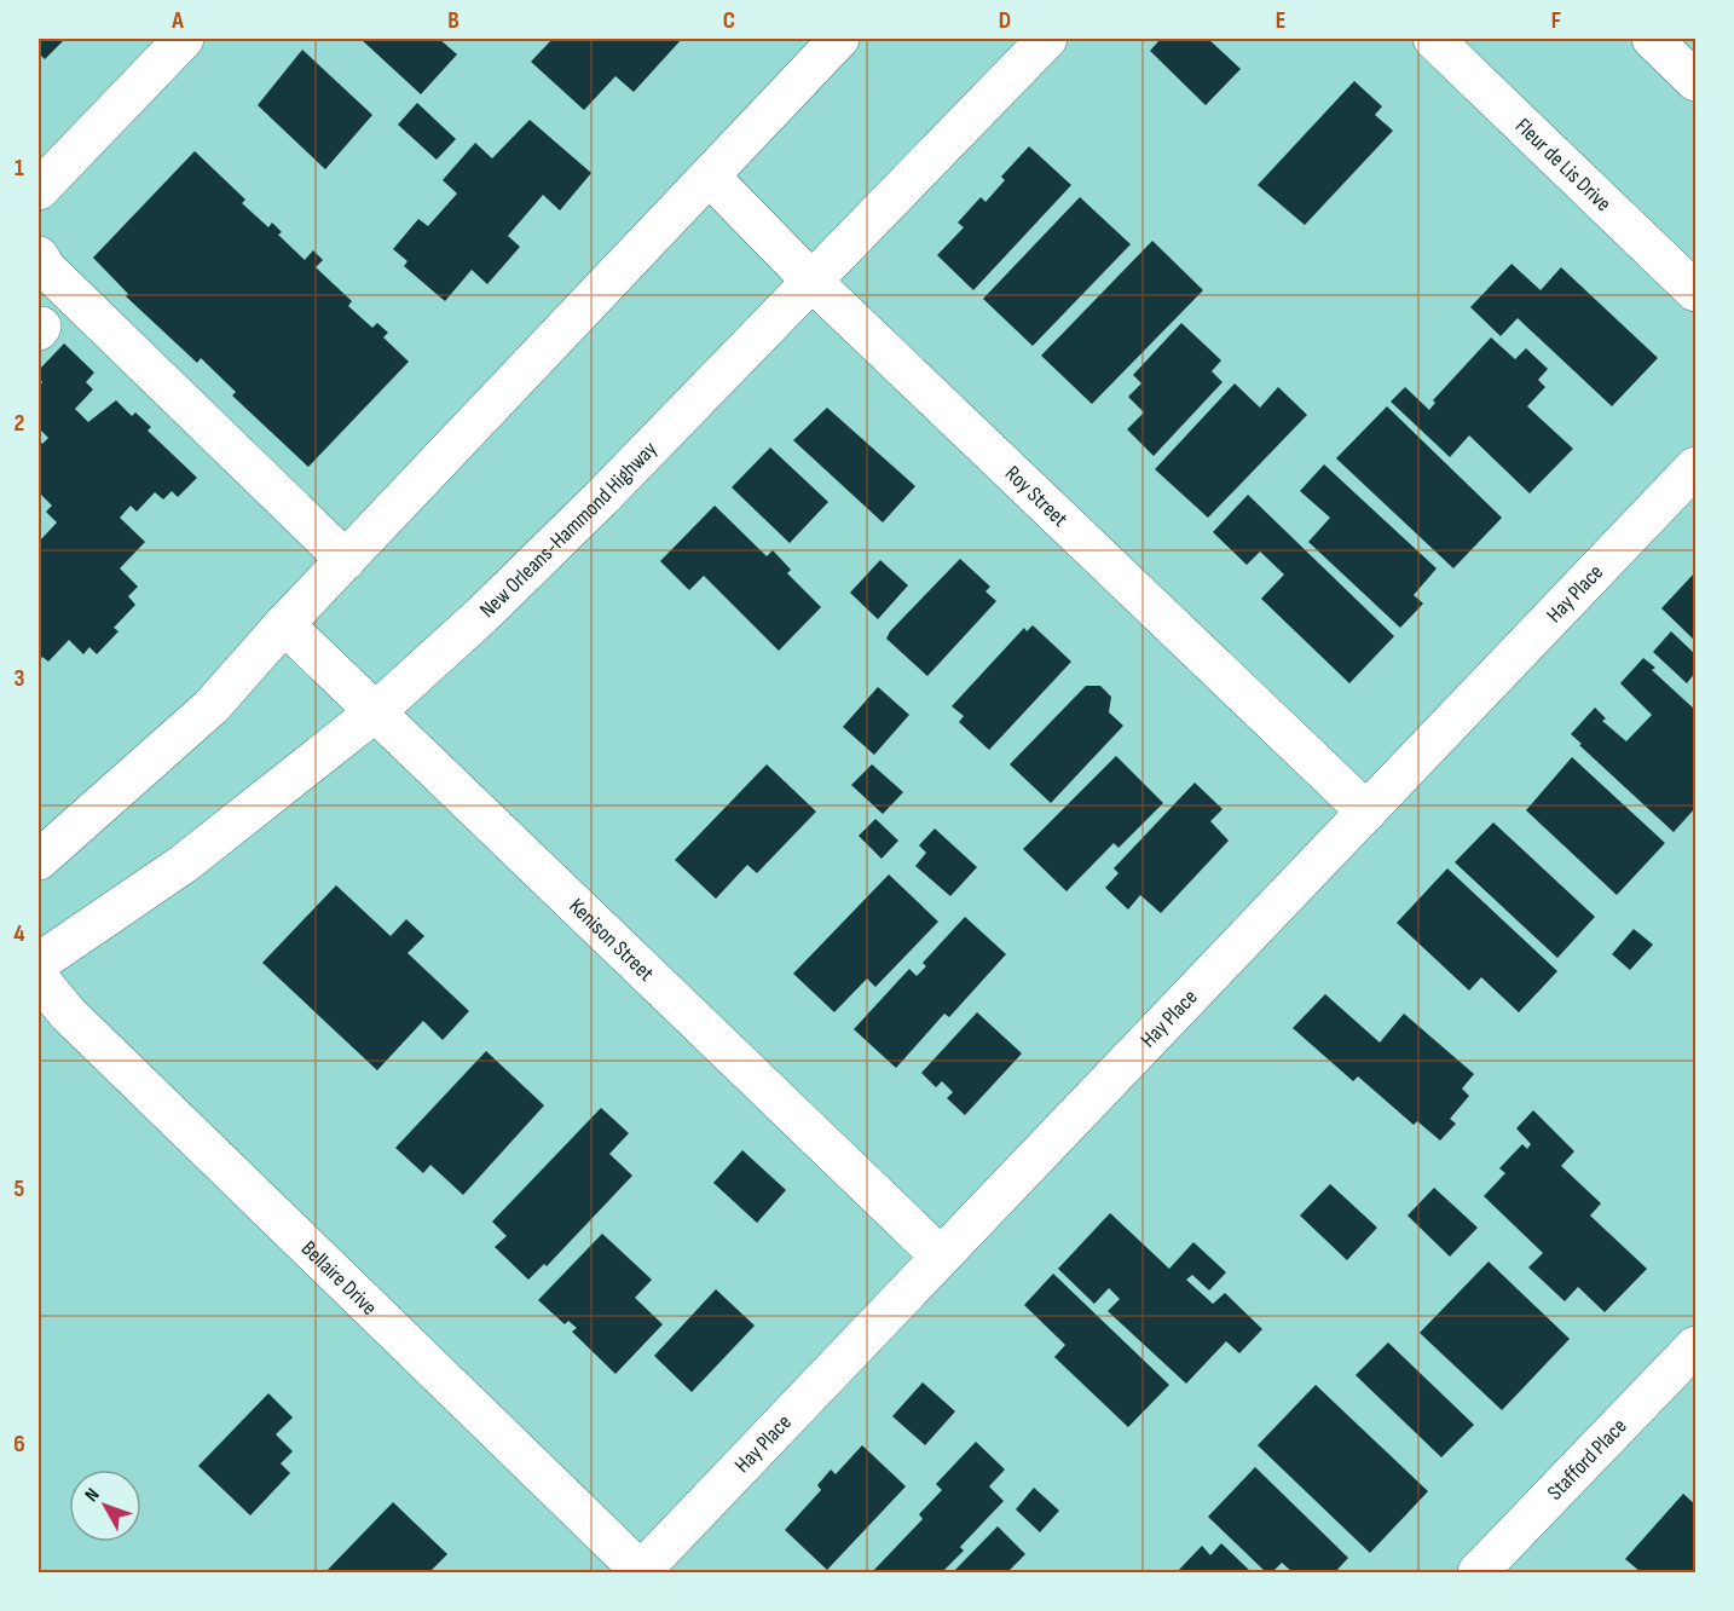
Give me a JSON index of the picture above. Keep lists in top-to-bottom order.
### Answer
{
  "streets": {
    "street": [
      "Fleur de Lis Drive",
      "Roy Street",
      "New Orleans-Hammond Highway",
      "Hay Place",
      "Kenison Street",
      "Bellaire Drive",
      "Stafford Place"
    ]
  },
  "crossings": [
    ["Roy Street", "New Orleans-Hammond Highway"],
    ["Roy Street", "Hay Place"],
    ["New Orleans-Hammond Highway", "Kenison Street"],
    ["Hay Place", "Kenison Street"],
    ["Hay Place", "Bellaire Drive"]
  ],
  "north": "top left",
  "grid": {
    "columns": [
      "A",
      "B",
      "C",
      "D",
      "E",
      "F"
    ],
    "rows": [
      "1",
      "2",
      "3",
      "4",
      "5",
      "6"
    ]
  }
}
